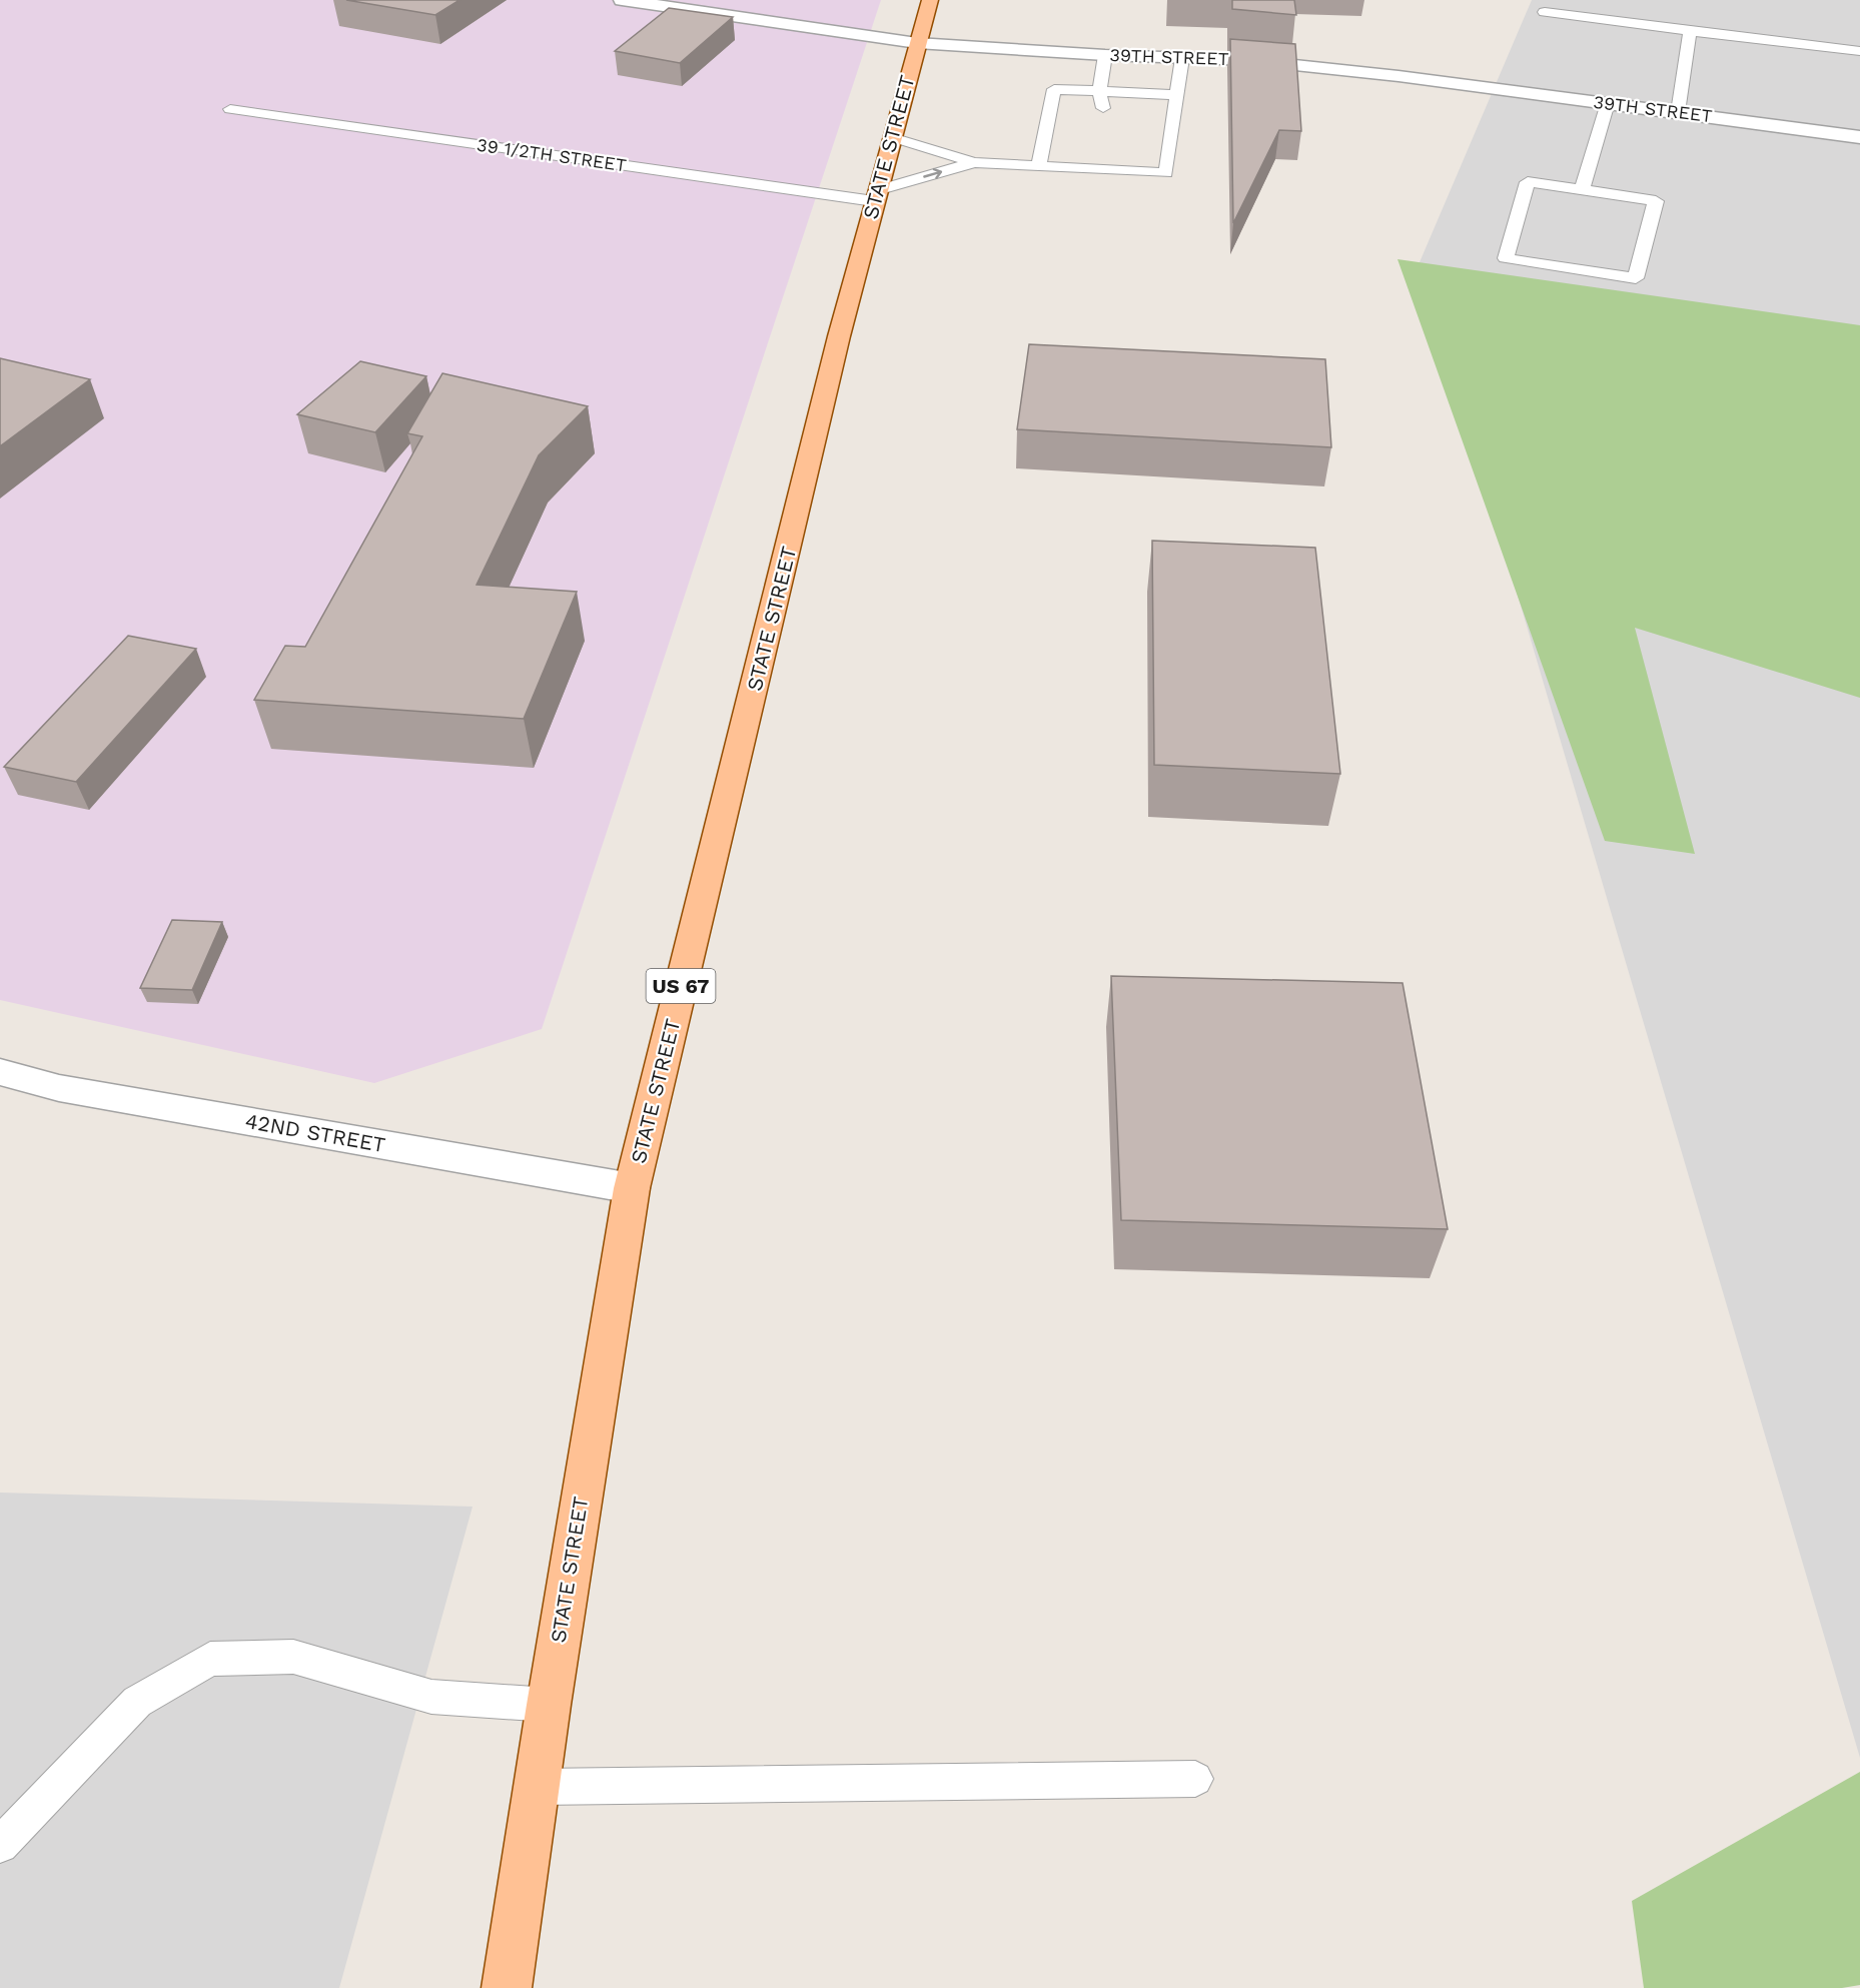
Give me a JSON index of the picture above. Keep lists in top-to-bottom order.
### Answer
{
  "streets": {
    "main road": ["STATE STREET", "US 67"],
    "street": ["39TH STREET", "42ND STREET"],
    "lane": ["39 1/2TH STREET"]
  },
  "crossings": [
    ["39TH STREET", "STATE STREET"],
    ["STATE STREET", "39 1/2TH STREET"],
    ["STATE STREET", "42ND STREET"]
  ]
}
